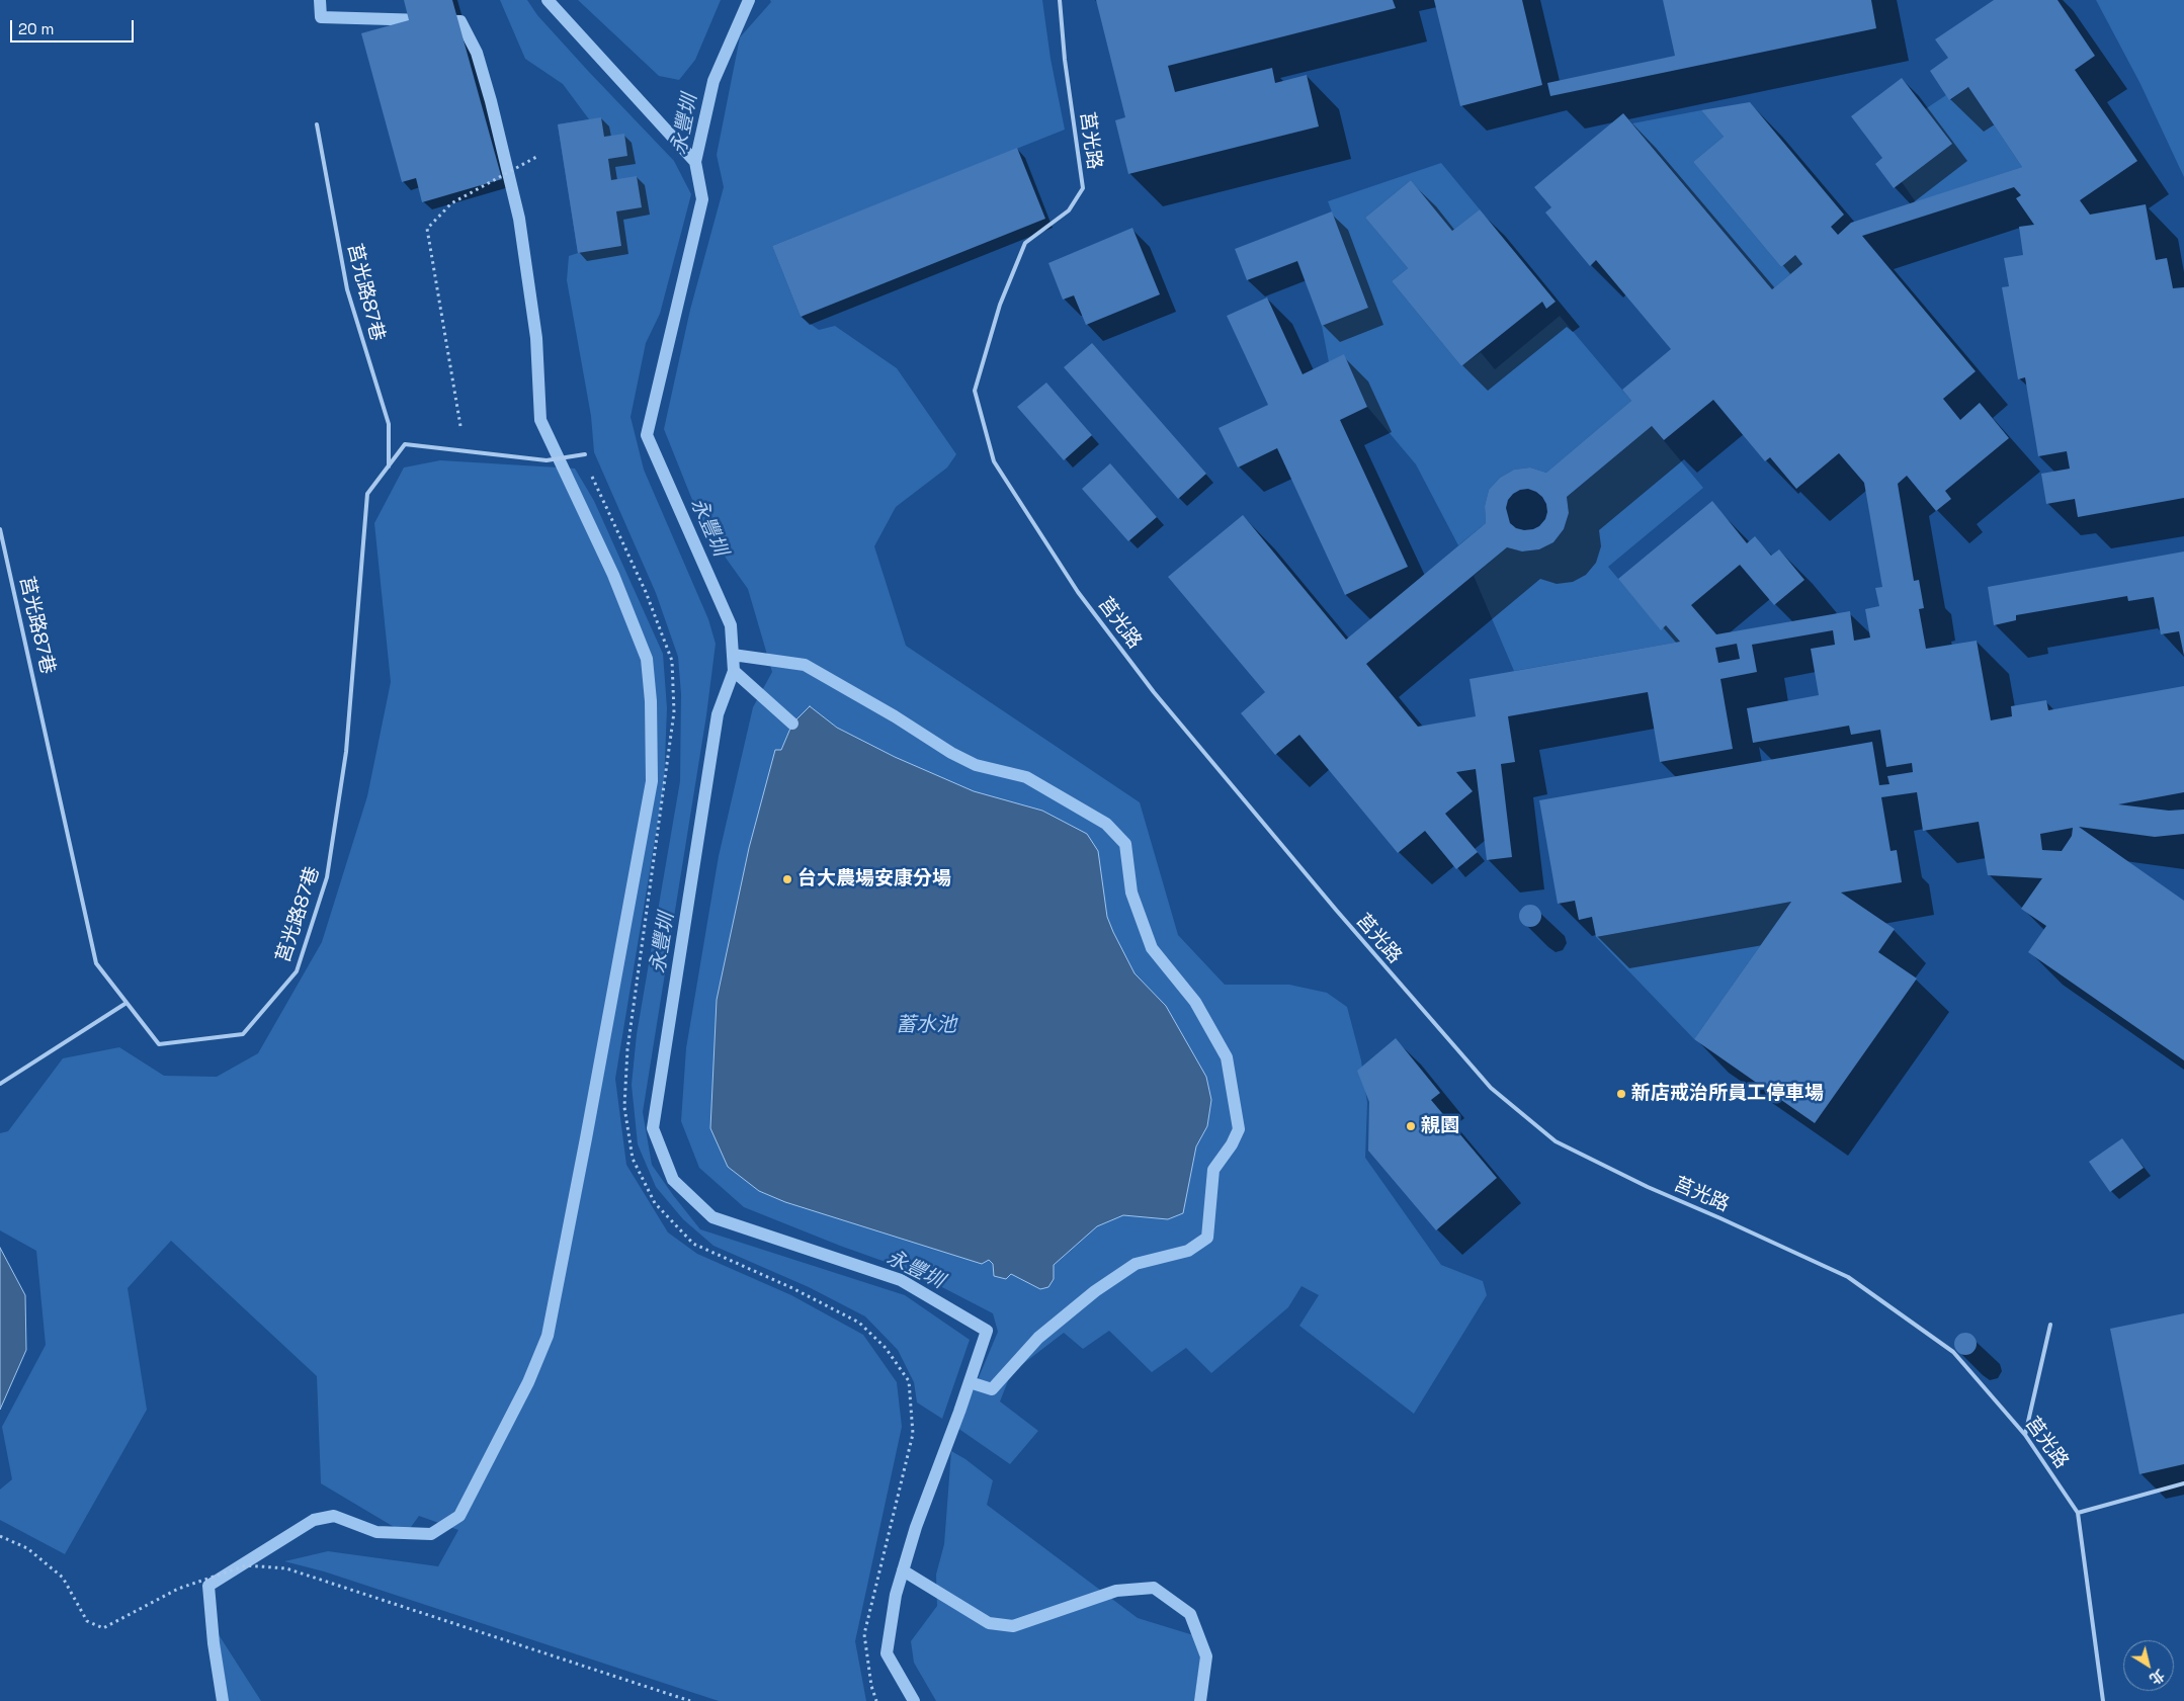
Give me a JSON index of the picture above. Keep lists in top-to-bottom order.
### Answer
{
  "streets": {
    "lane": ["莒光路", "莒光路87巷"]
  },
  "water": ["永豐圳", "蓄水池"],
  "places": ["台大農場安康分場", "新店戒治所員工停車場", "親園"],
  "scale_bar": "20 m",
  "north": "bottom right"
}
